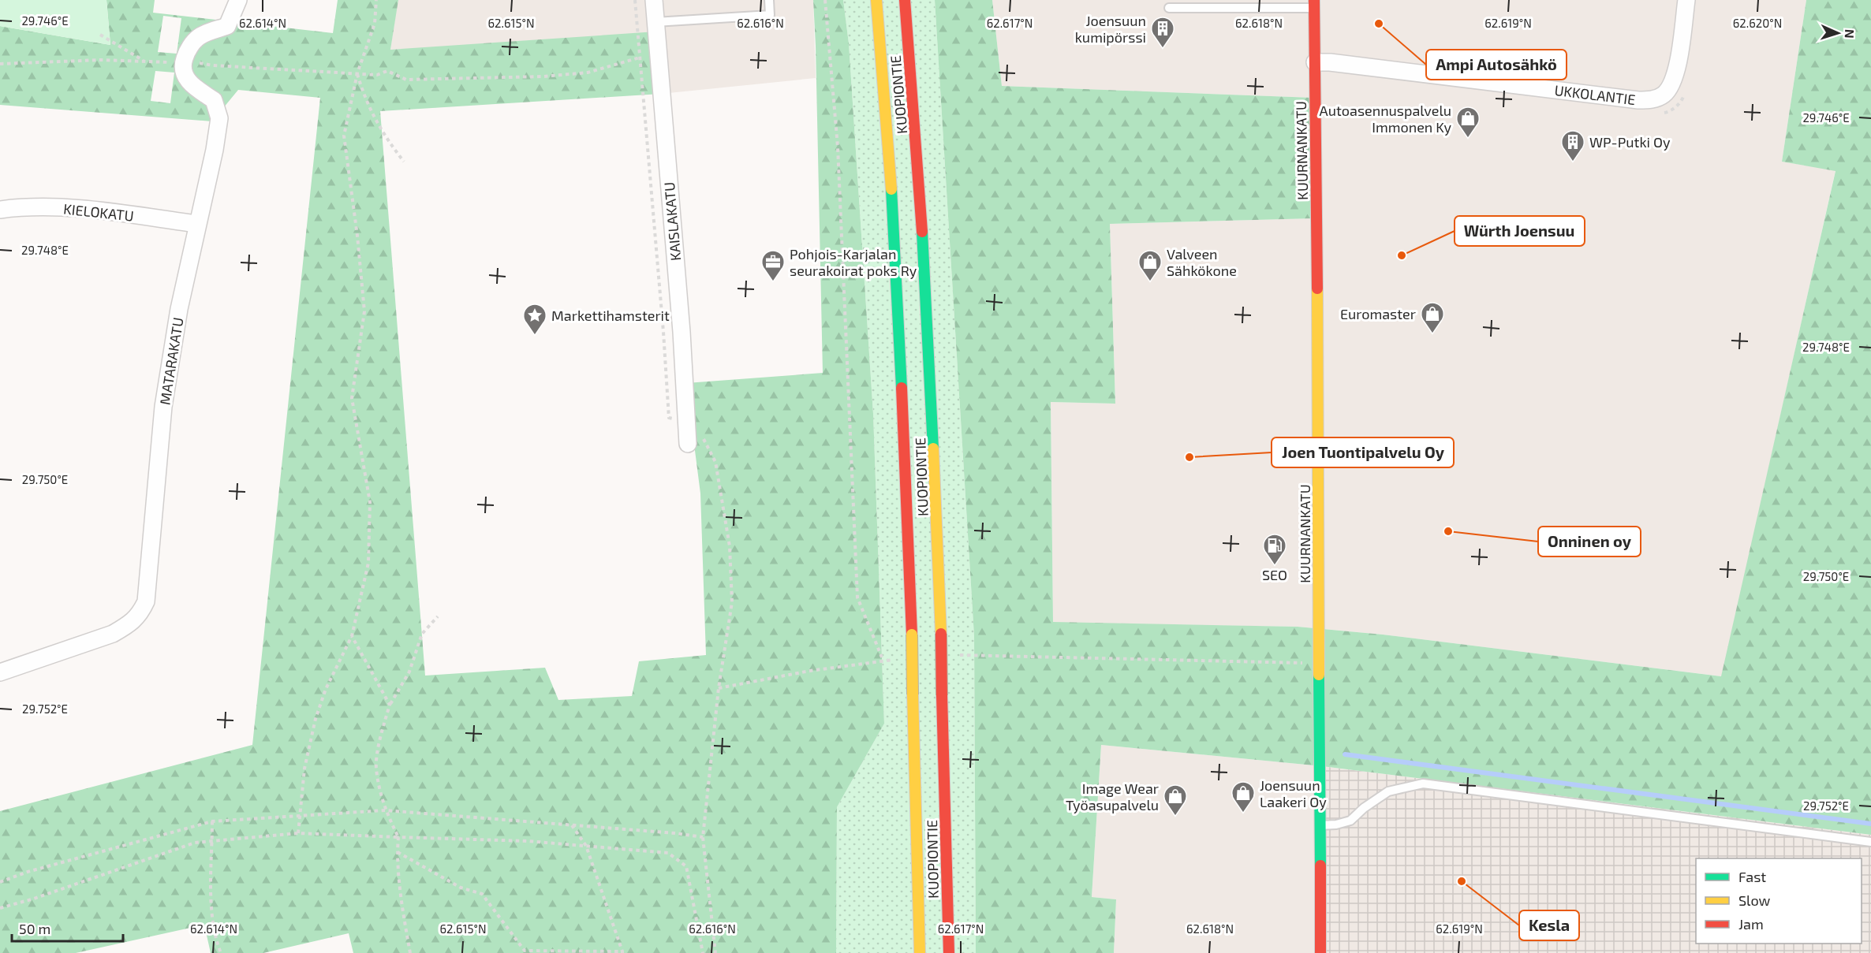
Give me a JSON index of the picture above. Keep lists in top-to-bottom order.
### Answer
{
  "streets": {
    "main road": ["KUOPIONTIE", "KUURNANKATU"],
    "street": [
      "UKKOLANTIE",
      "KIELOKATU",
      "KAISLAKATU",
      "MATARAKATU"
    ]
  },
  "crossings": [
    ["UKKOLANTIE", "KUURNANKATU"],
    ["KIELOKATU", "MATARAKATU"]
  ],
  "places": {
    "other": [
      "Ampi Autosähkö",
      "Würth Joensuu",
      "Joen Tuontipalvelu Oy",
      "Onninen oy",
      "Kesla"
    ],
    "building": ["Joensuun kumipörssi", "WP-Putki Oy"],
    "shop": [
      "Autoasennuspalvelu Immonen Ky",
      "Valveen Sähkökone",
      "Euromaster",
      "Joensuun Laakeri Oy",
      "Image Wear Työasupalvelu"
    ],
    "office": ["Pohjois-Karjalan seurakoirat poks Ry"],
    "place": ["Markettihamsterit"],
    "fuel station": ["SEO"]
  },
  "legend": ["Fast", "Slow", "Jam"],
  "scale_bar": "50 m",
  "north": "right",
  "coordinates": [
    "29.746°E",
    "62.614°N",
    "62.615°N",
    "62.616°N",
    "62.617°N",
    "62.618°N",
    "62.619°N",
    "62.620°N",
    "29.748°E",
    "29.750°E",
    "29.752°E"
  ]
}
